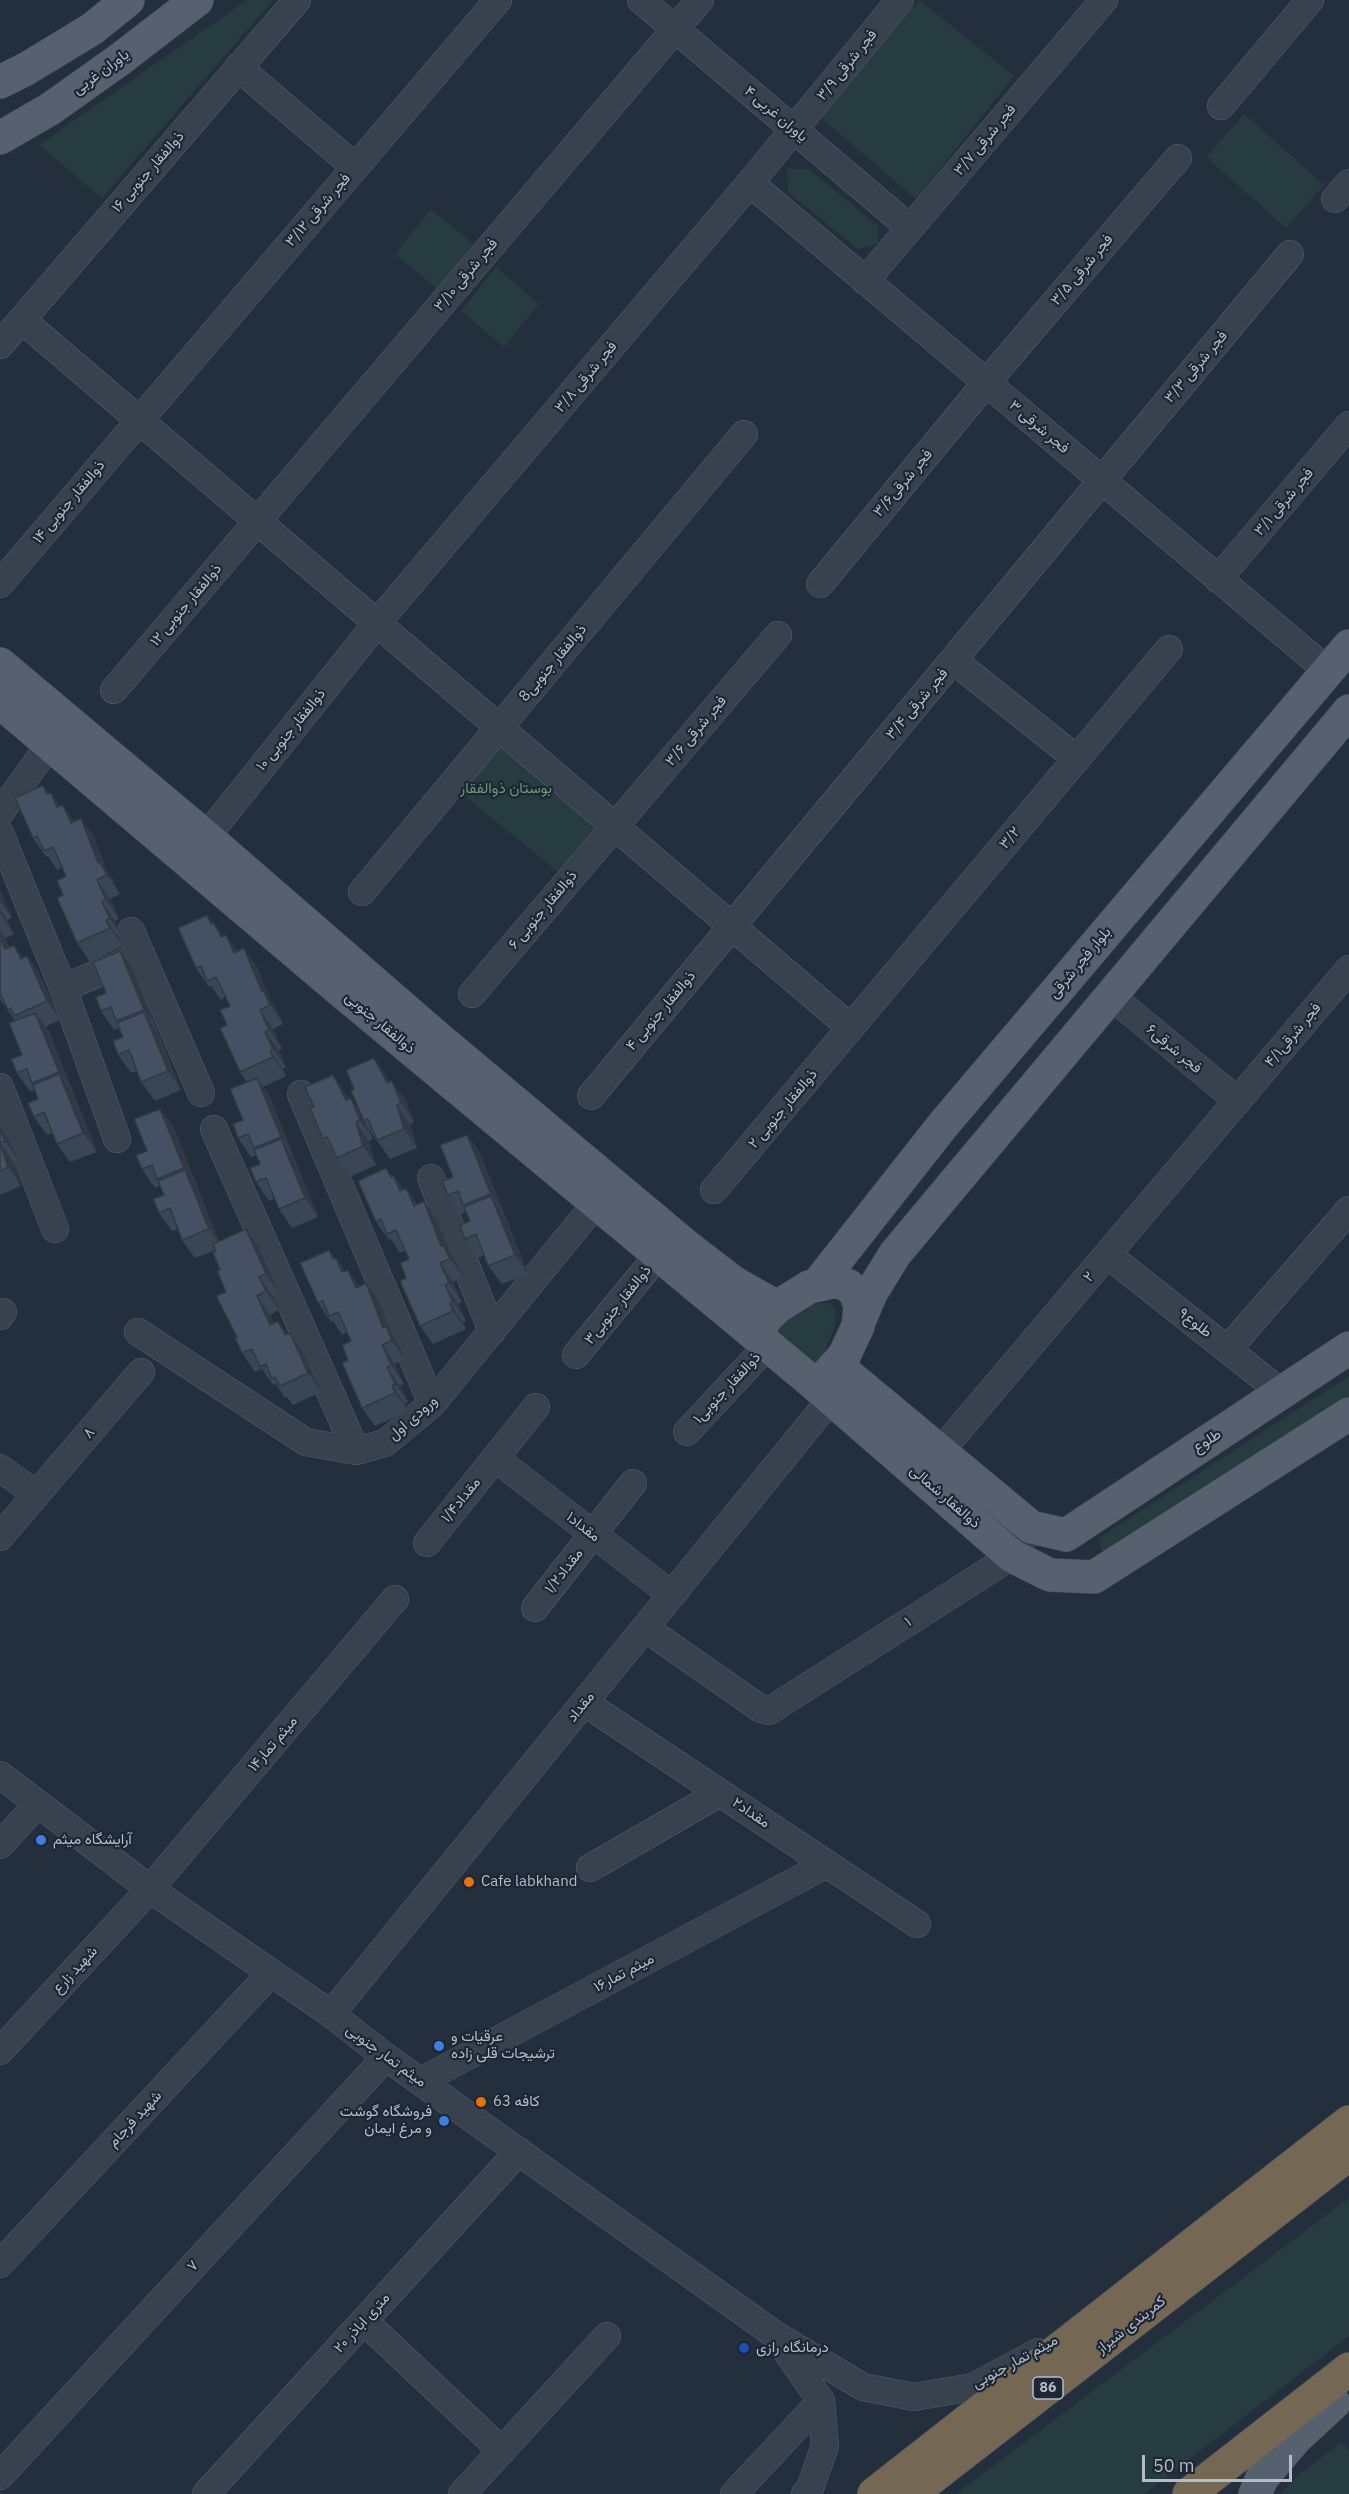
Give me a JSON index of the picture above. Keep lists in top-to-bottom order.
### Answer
{
  "streets": {
    "highway": ["کمربندی شیراز", "86"],
    "main road": [
      "یاوران غربی",
      "بلوار فجر شرقی",
      "ذوالفقار جنوبی",
      "طلوع",
      "ذوالفقار شمالی"
    ],
    "street": [
      "۳/۹ فجر شرقی",
      "۴ یاوران غربی",
      "۳/۷ فجر شرقی",
      "۱۶ ذوالفقار جنوبی",
      "۳/۱۲ فجر شرقی",
      "۳/۵ فجر شرقی",
      "۳/۱۰ فجر شرقی",
      "۳/۳ فجر شرقی",
      "۳/۸ فجر شرقی",
      "۳ فجر شرقی",
      "فجر شرقی۳/۶",
      "۱۴ ذوالفقار جنوبی",
      "۳/۱ فجر شرقی",
      "۱۲ ذوالفقار جنوبی",
      "8ذوالفقار جنوبی",
      "۳/۴ فجر شرقی",
      "۱۰ ذوالفقار جنوبی",
      "۳/۶ فجر شرقی",
      "۳/۲",
      "۶ ذوالفقار جنوبی",
      "۴ ذوالفقار جنوبی",
      "فجر شرقی۴/۱",
      "فجر شرقی۶",
      "۲ ذوالفقار جنوبی",
      "۲",
      "ذوالفقار جنوبی۳",
      "طلوع۹",
      "ذوالفقار جنوبی۱",
      "ورودی اول",
      "۸",
      "مقداد۱/۴",
      "مقداد۱",
      "مقداد۱/۲",
      "۱",
      "مقداد",
      "میثم تمار۱۴",
      "مقداد۲",
      "شهید زارع",
      "میثم تمار۱۶",
      "میثم تمار جنوبی",
      "شهید فرجام",
      "۷",
      "۲۰ متری اباذر"
    ]
  },
  "crossings": [
    ["۳/۹ فجر شرقی", "۴ یاوران غربی"],
    ["۳/۹ فجر شرقی", "۳/۸ فجر شرقی"],
    ["۴ یاوران غربی", "۳/۷ فجر شرقی"],
    ["۴ یاوران غربی", "۳/۱۰ فجر شرقی"],
    ["۴ یاوران غربی", "۳/۸ فجر شرقی"],
    ["۳/۷ فجر شرقی", "۳ فجر شرقی"],
    ["۳/۱۲ فجر شرقی", "۱۴ ذوالفقار جنوبی"],
    ["۳/۵ فجر شرقی", "۳ فجر شرقی"],
    ["۳/۵ فجر شرقی", "فجر شرقی۳/۶"],
    ["۳/۱۰ فجر شرقی", "۱۲ ذوالفقار جنوبی"],
    ["۳/۳ فجر شرقی", "۳ فجر شرقی"],
    ["۳/۳ فجر شرقی", "۳/۴ فجر شرقی"],
    ["۳/۸ فجر شرقی", "۳ فجر شرقی"],
    ["۳/۸ فجر شرقی", "۱۰ ذوالفقار جنوبی"],
    ["۳ فجر شرقی", "فجر شرقی۳/۶"],
    ["۳ فجر شرقی", "۳/۱ فجر شرقی"],
    ["۳ فجر شرقی", "۳/۴ فجر شرقی"],
    ["۳ فجر شرقی", "بلوار فجر شرقی"],
    ["۳/۴ فجر شرقی", "۴ ذوالفقار جنوبی"],
    ["۱۰ ذوالفقار جنوبی", "ذوالفقار جنوبی"],
    ["۳/۶ فجر شرقی", "۶ ذوالفقار جنوبی"],
    ["۳/۲", "۲ ذوالفقار جنوبی"],
    ["ذوالفقار جنوبی", "ذوالفقار جنوبی۳"],
    ["ذوالفقار جنوبی", "ذوالفقار جنوبی۱"],
    ["ذوالفقار جنوبی", "ورودی اول"],
    ["ذوالفقار جنوبی", "ذوالفقار شمالی"],
    ["ذوالفقار جنوبی", "مقداد"],
    ["فجر شرقی۴/۱", "فجر شرقی۶"],
    ["فجر شرقی۴/۱", "۲"],
    ["فجر شرقی۶", "۲"],
    ["۲", "طلوع۹"],
    ["۲", "ذوالفقار شمالی"],
    ["طلوع۹", "طلوع"],
    ["طلوع", "ذوالفقار شمالی"],
    ["ذوالفقار شمالی", "۱"],
    ["ذوالفقار شمالی", "مقداد"],
    ["مقداد۱/۴", "مقداد۱"],
    ["مقداد۱", "مقداد۱/۲"],
    ["مقداد۱", "مقداد"],
    ["۱", "مقداد"],
    ["مقداد", "مقداد۲"],
    ["مقداد", "میثم تمار جنوبی"],
    ["میثم تمار۱۴", "شهید زارع"],
    ["میثم تمار۱۴", "میثم تمار جنوبی"],
    ["مقداد۲", "میثم تمار۱۶"],
    ["شهید زارع", "میثم تمار جنوبی"],
    ["میثم تمار۱۶", "میثم تمار جنوبی"],
    ["میثم تمار جنوبی", "شهید فرجام"],
    ["میثم تمار جنوبی", "۷"],
    ["میثم تمار جنوبی", "۲۰ متری اباذر"]
  ],
  "parks": ["بوستان ذوالفقار"],
  "places": [
    "آرایشگاه میثم",
    "Cafe labkhand",
    "عرقیات و ترشیجات قلی زاده",
    "کافه 63",
    "فروشگاه گوشت و مرغ ایمان",
    "درمانگاه رازی"
  ],
  "scale_bar": "50 m"
}
